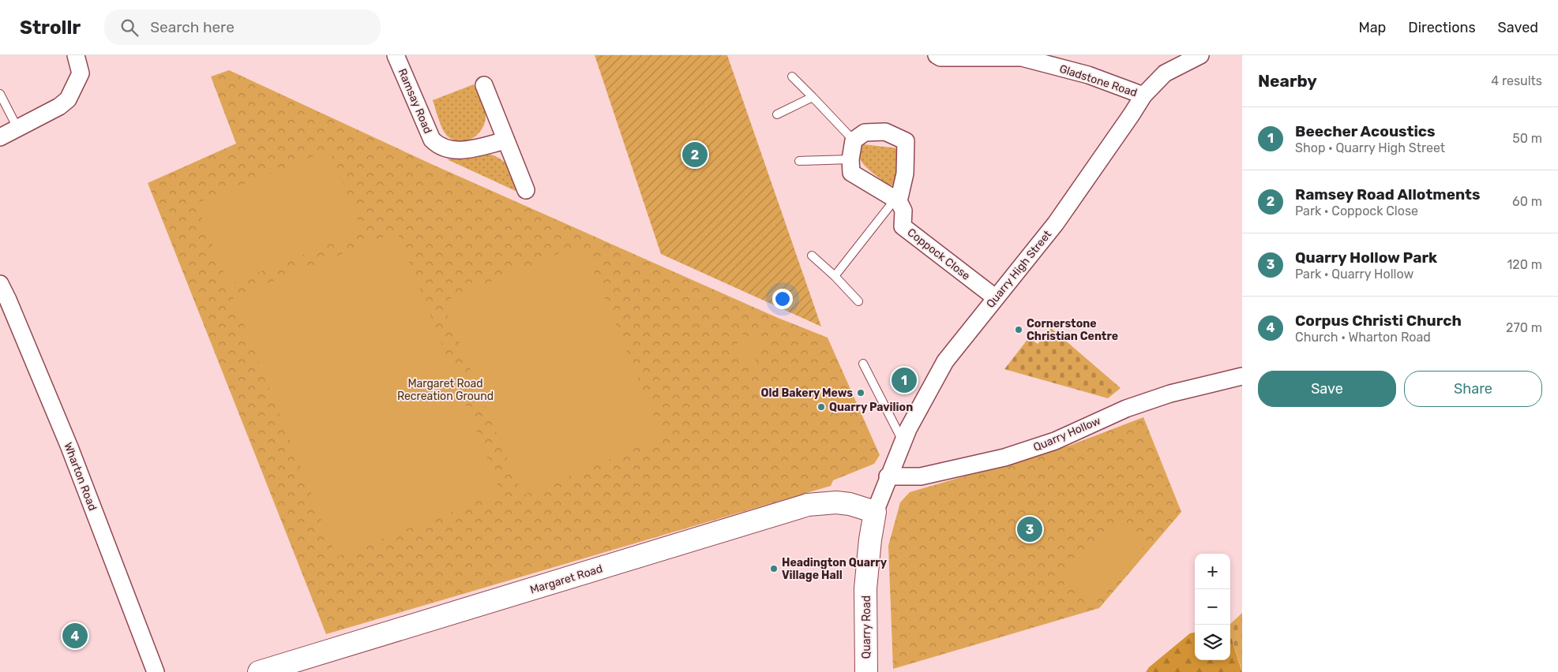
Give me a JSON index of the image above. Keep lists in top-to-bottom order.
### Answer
{
  "streets": {
    "street": [
      "Gladstone Road",
      "Ramsay Road",
      "Coppock Close",
      "Quarry High Street",
      "Quarry Hollow",
      "Wharton Road",
      "Margaret Road",
      "Quarry Road"
    ]
  },
  "crossings": [
    ["Gladstone Road", "Quarry High Street"],
    ["Coppock Close", "Quarry High Street"],
    ["Quarry High Street", "Quarry Hollow"],
    ["Quarry High Street", "Margaret Road"],
    ["Quarry High Street", "Quarry Road"],
    ["Margaret Road", "Quarry Road"]
  ],
  "parks": ["Margaret Road Recreation Ground"],
  "places": [
    "Cornerstone Christian Centre",
    "Old Bakery Mews",
    "Quarry Pavilion",
    "Headington Quarry Village Hall"
  ],
  "page": {
    "header": "Strollr",
    "search": "Search here",
    "nav": ["Map", "Directions", "Saved"],
    "heading": ["Nearby", "4 results"],
    "list": [
      {
        "mark": "1",
        "name": "Beecher Acoustics",
        "note": "Shop · Quarry High Street",
        "value": "50 m"
      },
      {
        "mark": "2",
        "name": "Ramsey Road Allotments",
        "note": "Park · Coppock Close",
        "value": "60 m"
      },
      {
        "mark": "3",
        "name": "Quarry Hollow Park",
        "note": "Park · Quarry Hollow",
        "value": "120 m"
      },
      {
        "mark": "4",
        "name": "Corpus Christi Church",
        "note": "Church · Wharton Road",
        "value": "270 m"
      }
    ],
    "pins": [
      "2",
      "1",
      "3",
      "4"
    ],
    "buttons": ["Save", "Share"],
    "map_buttons": ["+", "−"]
  }
}
